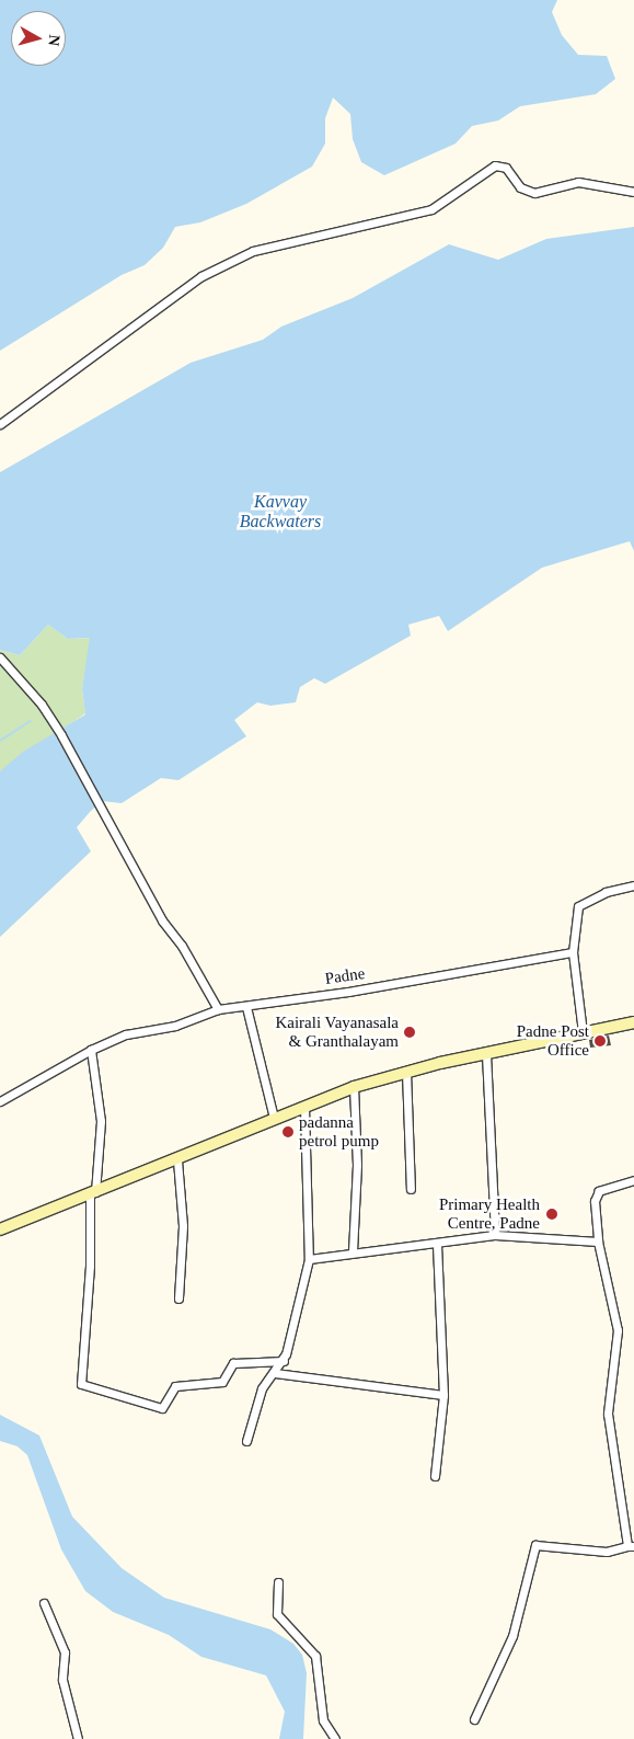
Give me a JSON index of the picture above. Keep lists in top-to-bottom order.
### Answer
{
  "streets": {
    "street": ["Padne"]
  },
  "water": ["Kavvay Backwaters"],
  "places": [
    "Kairali Vayanasala & Granthalayam",
    "Padne Post Office",
    "padanna petrol pump",
    "Primary Health Centre, Padne"
  ],
  "north": "right"
}
